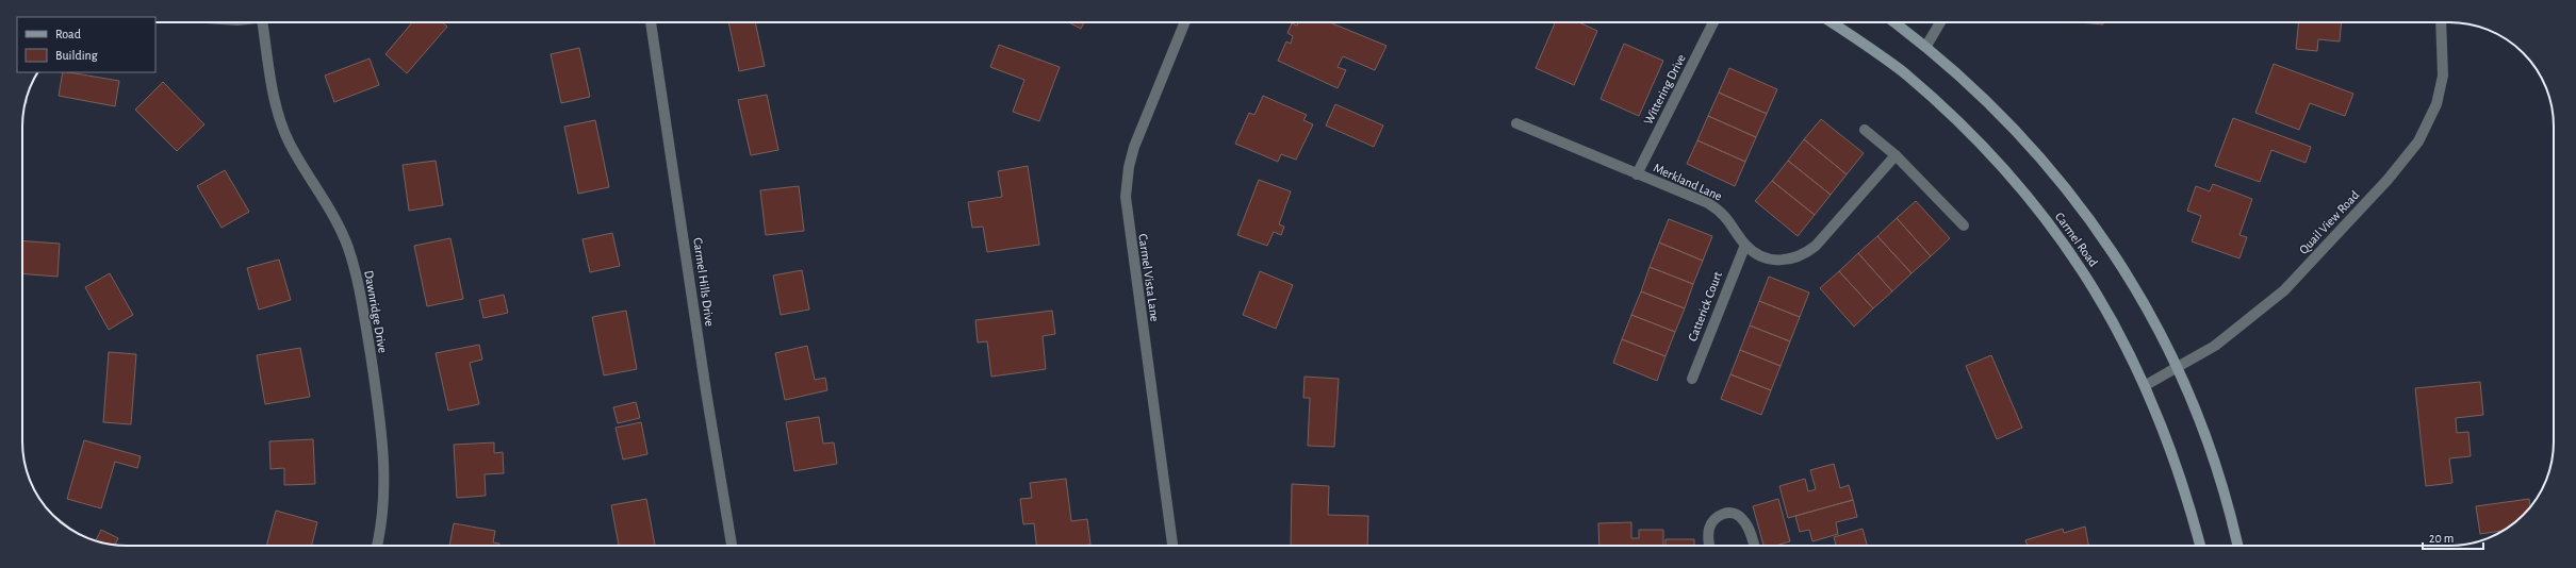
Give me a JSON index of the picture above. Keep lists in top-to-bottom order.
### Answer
{
  "streets": {
    "main road": ["Carmel Road"],
    "street": [
      "Wittering Drive",
      "Merkland Lane",
      "Quail View Road",
      "Carmel Vista Lane",
      "Carmel Hills Drive",
      "Catterick Court",
      "Dawnridge Drive"
    ]
  },
  "crossings": [
    ["Wittering Drive", "Merkland Lane"],
    ["Merkland Lane", "Catterick Court"],
    ["Quail View Road", "Carmel Road"]
  ],
  "legend": ["Road", "Building"],
  "scale_bar": "20 m"
}
